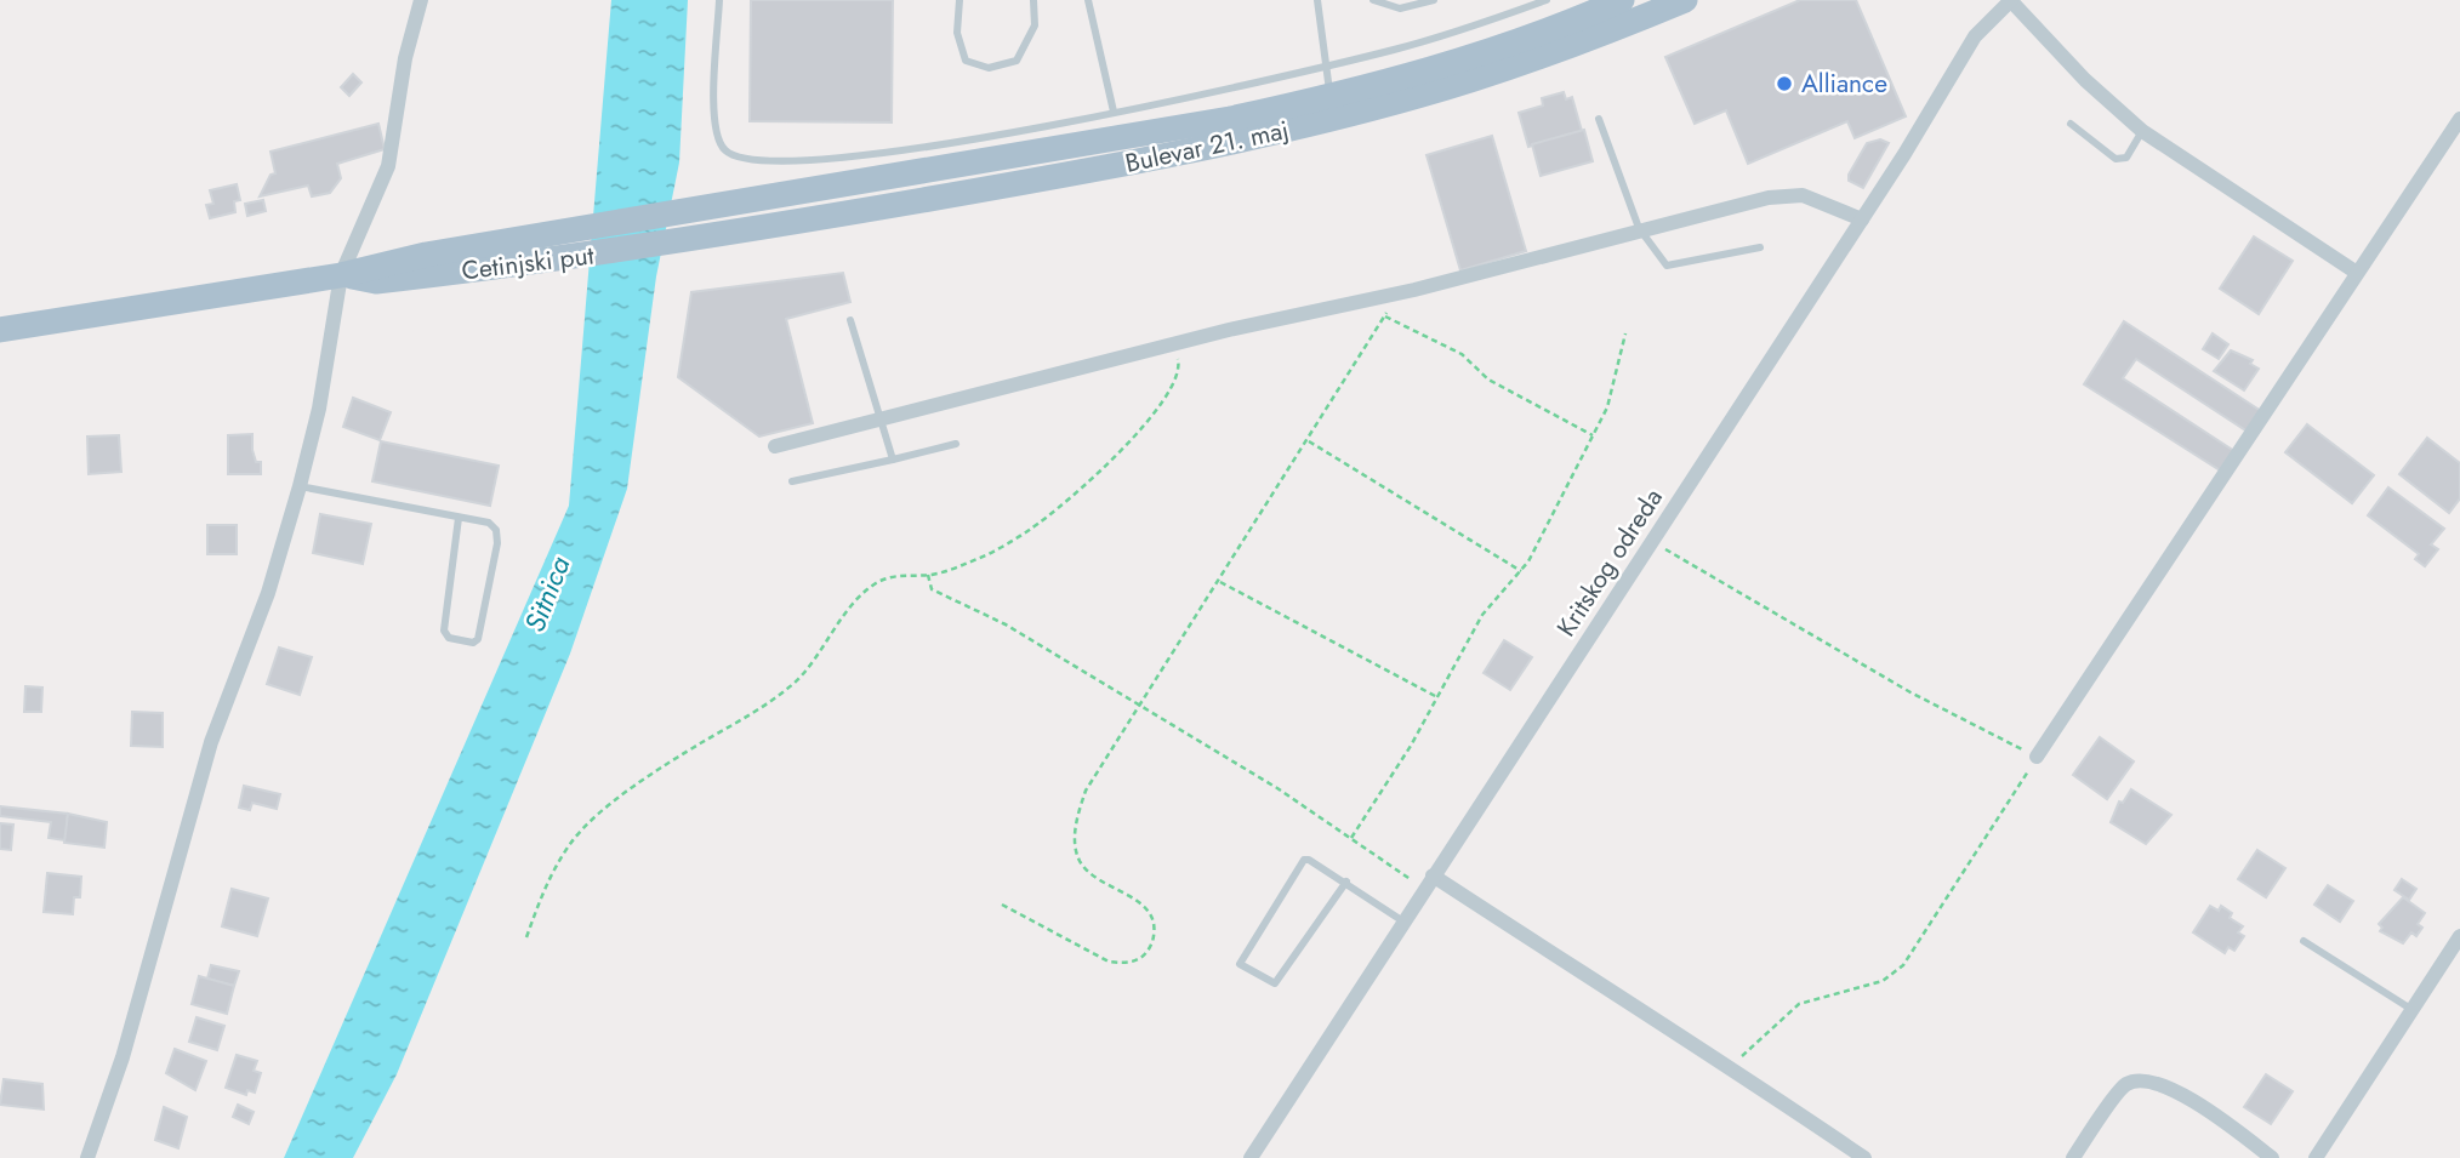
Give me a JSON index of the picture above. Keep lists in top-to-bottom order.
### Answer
{
  "streets": {
    "main road": ["Bulevar 21. maj", "Cetinjski put"],
    "street": ["Kritskog odreda"]
  },
  "crossings": [
    ["Bulevar 21. maj", "Cetinjski put"]
  ],
  "water": ["Sitnica"],
  "places": ["Alliance"]
}
